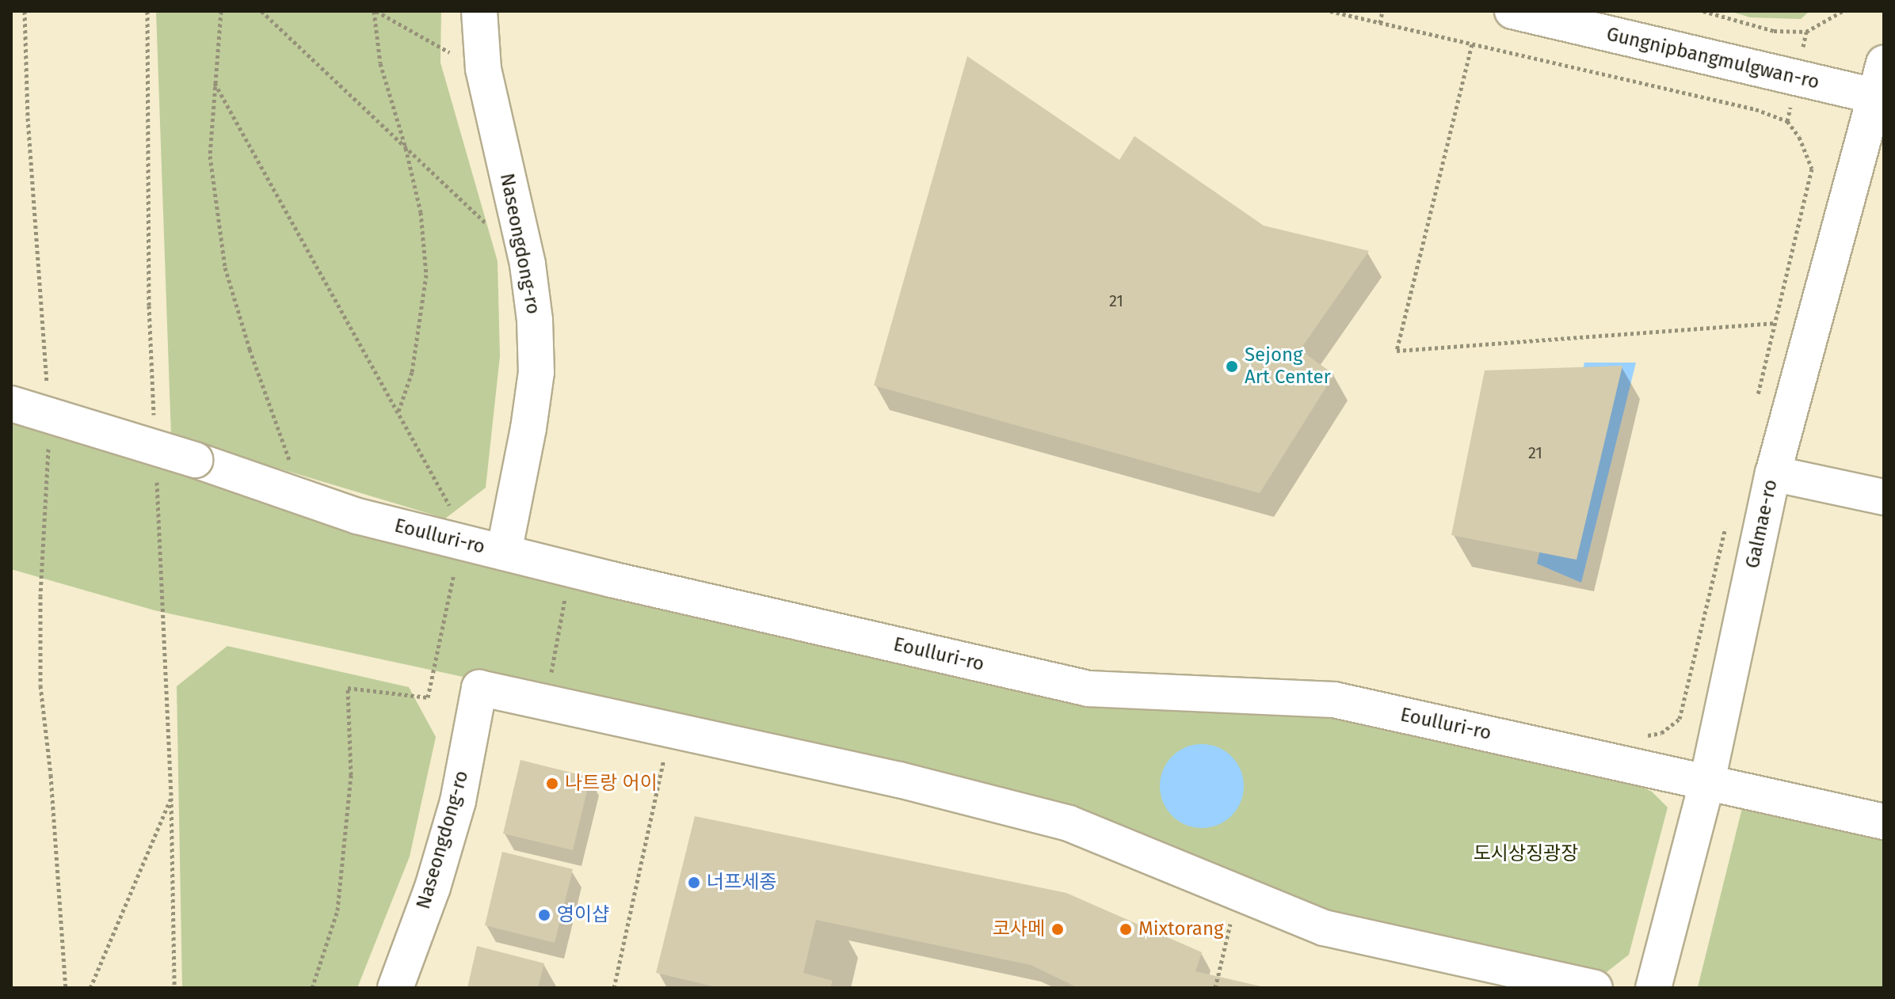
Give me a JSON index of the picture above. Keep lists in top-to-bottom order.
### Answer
{
  "streets": {
    "street": [
      "Gungnipbangmulgwan-ro",
      "Naseongdong-ro",
      "Galmae-ro",
      "Eoulluri-ro"
    ]
  },
  "crossings": [
    ["Gungnipbangmulgwan-ro", "Galmae-ro"],
    ["Naseongdong-ro", "Eoulluri-ro"],
    ["Galmae-ro", "Eoulluri-ro"]
  ],
  "parks": ["도시상징광장"],
  "places": [
    "Sejong Art Center",
    "나트랑 어이",
    "너프세종",
    "영이샵",
    "코사메",
    "Mixtorang"
  ],
  "house_numbers": ["21", "21"]
}
